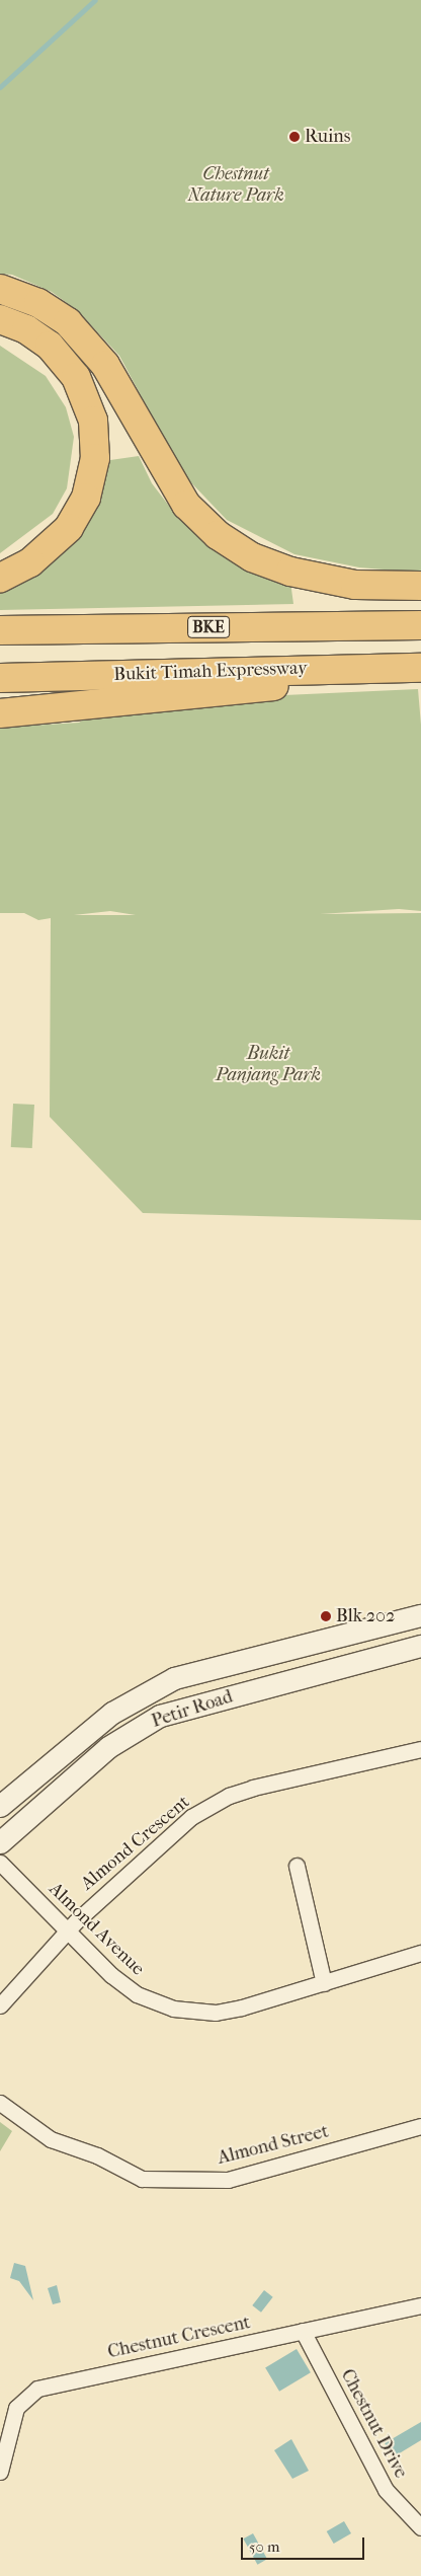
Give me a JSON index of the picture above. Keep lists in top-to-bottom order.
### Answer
{
  "streets": {
    "highway": ["BKE", "Bukit Timah Expressway"],
    "main road": ["Petir Road"],
    "street": [
      "Almond Crescent",
      "Almond Avenue",
      "Almond Street",
      "Chestnut Crescent",
      "Chestnut Drive"
    ]
  },
  "crossings": [
    ["Almond Crescent", "Almond Avenue"],
    ["Chestnut Crescent", "Chestnut Drive"]
  ],
  "parks": ["Chestnut Nature Park", "Bukit Panjang Park"],
  "places": ["Ruins", "Blk 202"],
  "scale_bar": "50 m"
}
